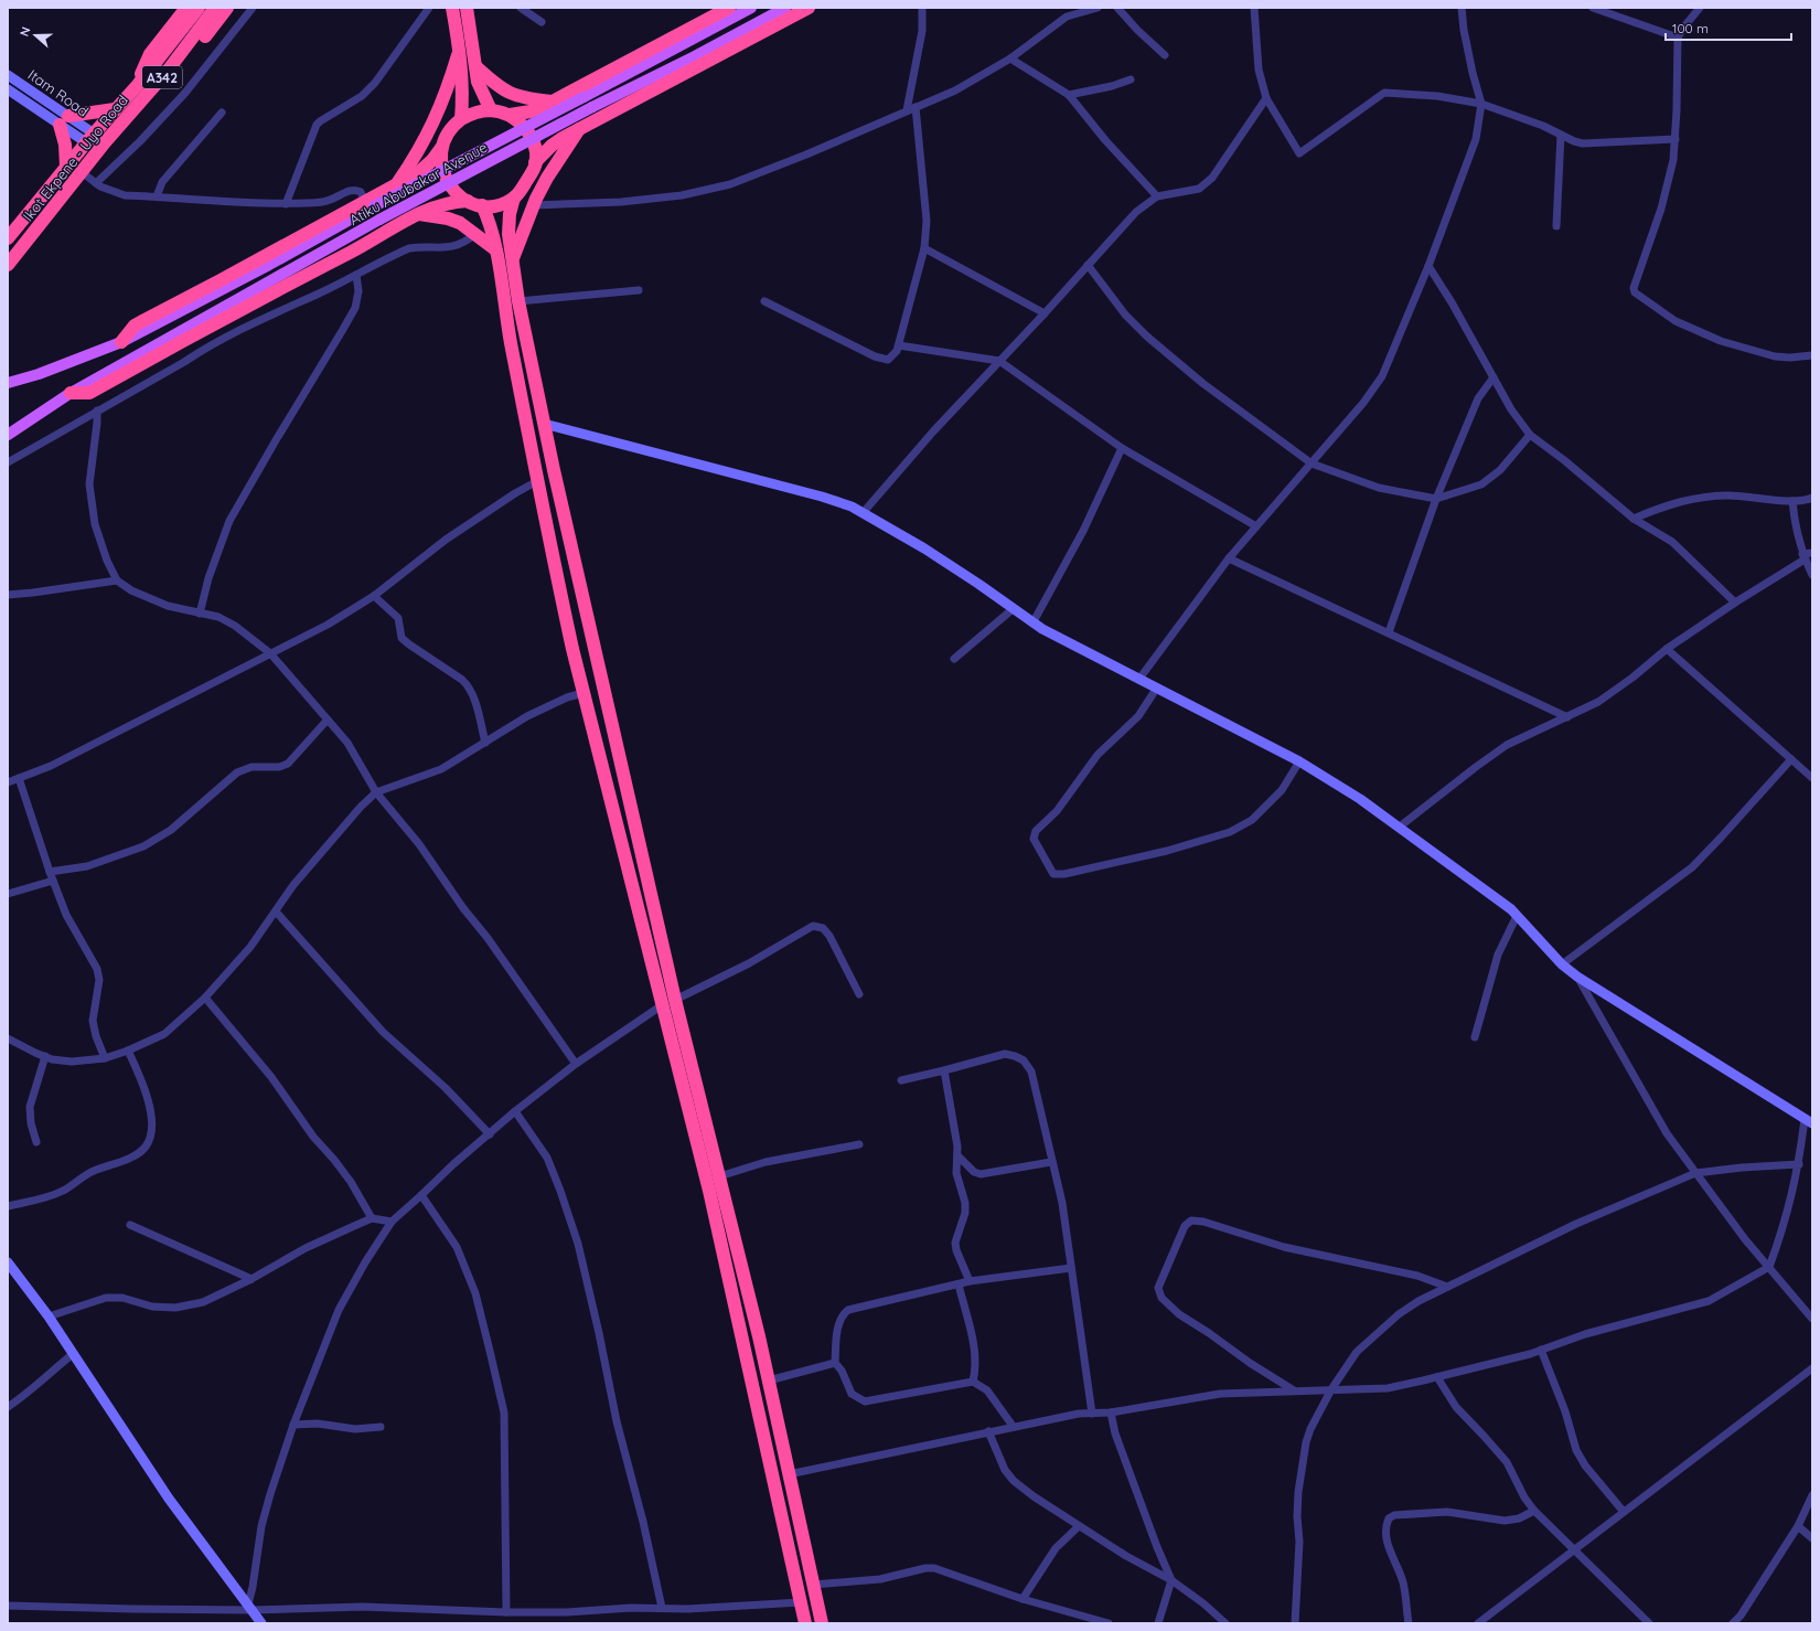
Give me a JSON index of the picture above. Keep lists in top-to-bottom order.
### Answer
{
  "streets": {
    "highway": ["A342", "Ikot Ekpene - Uyo Road"],
    "main road": ["Atiku Abubakar Avenue"],
    "street": ["Itam Road"]
  },
  "crossings": [
    ["Itam Road", "Ikot Ekpene - Uyo Road"]
  ],
  "scale_bar": "100 m",
  "north": "left"
}
